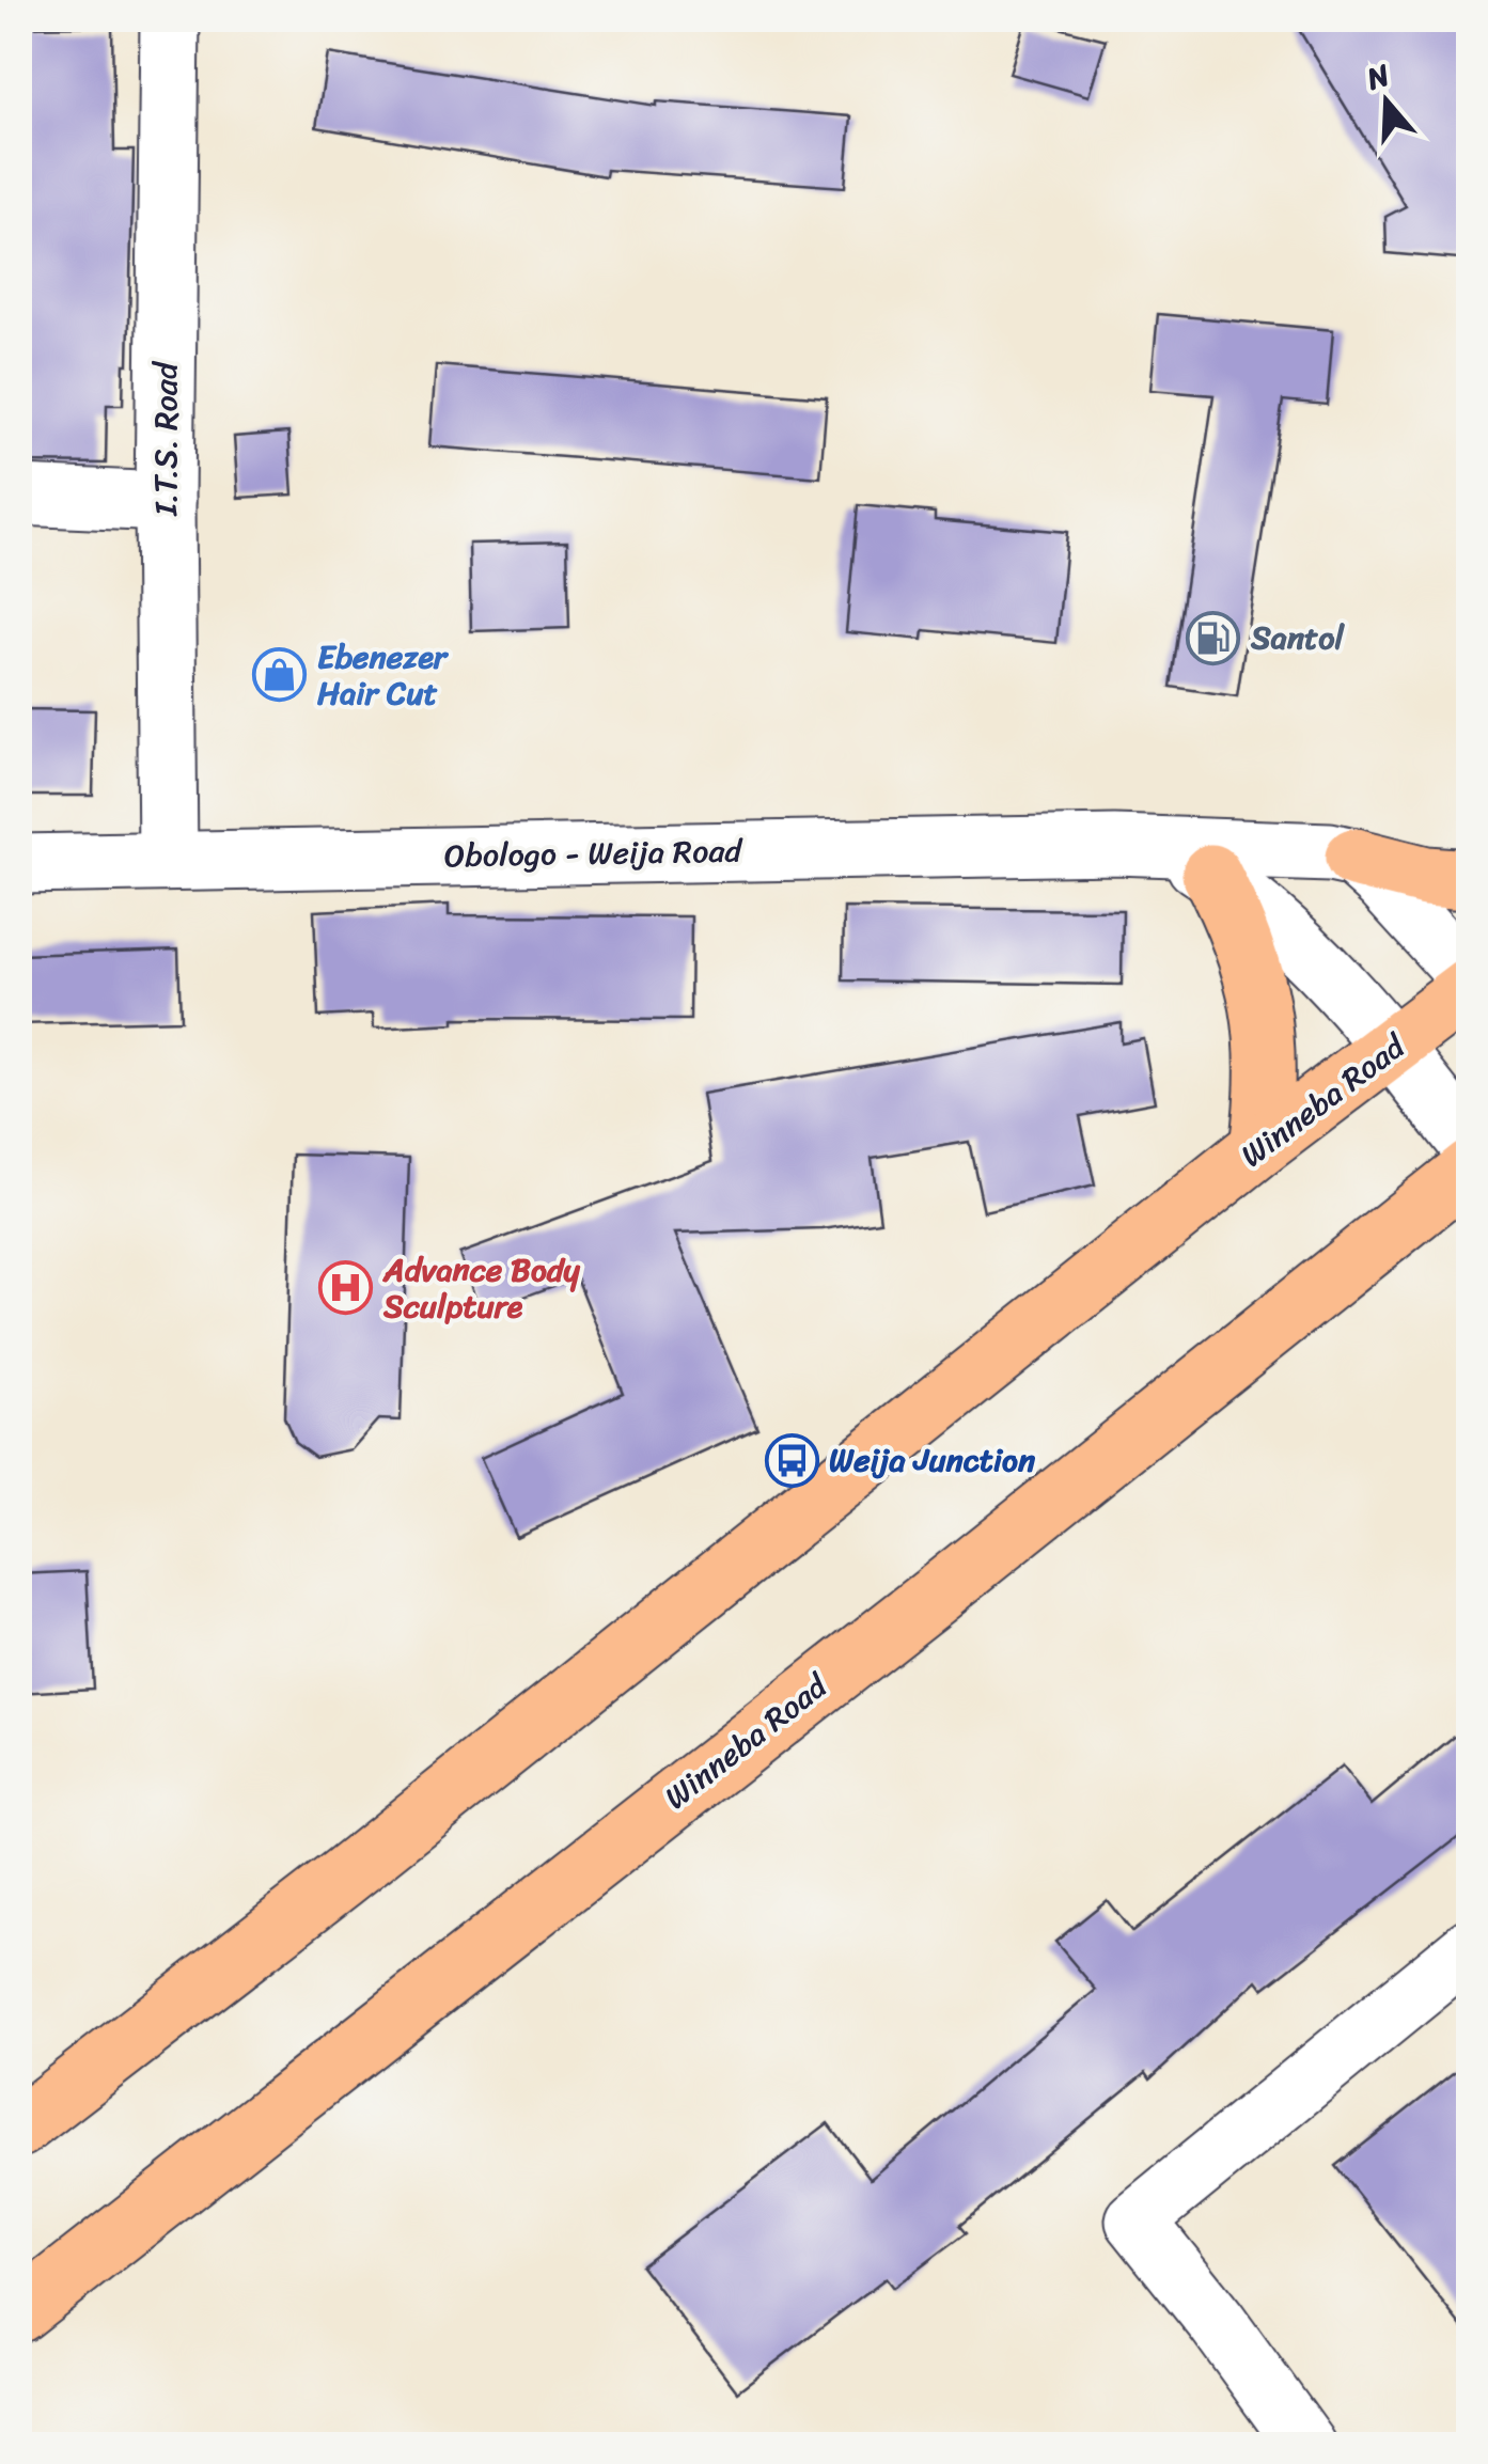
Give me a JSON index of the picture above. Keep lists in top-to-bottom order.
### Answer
{
  "streets": {
    "highway": ["Winneba Road"],
    "street": ["I.T.S. Road", "Obologo - Weija Road"]
  },
  "crossings": [
    ["I.T.S. Road", "Obologo - Weija Road"]
  ],
  "places": {
    "fuel station": ["Santol"],
    "shop": ["Ebenezer Hair Cut"],
    "hospital": ["Advance Body Sculpture"],
    "bus stop": ["Weija Junction"]
  },
  "north": "top"
}
